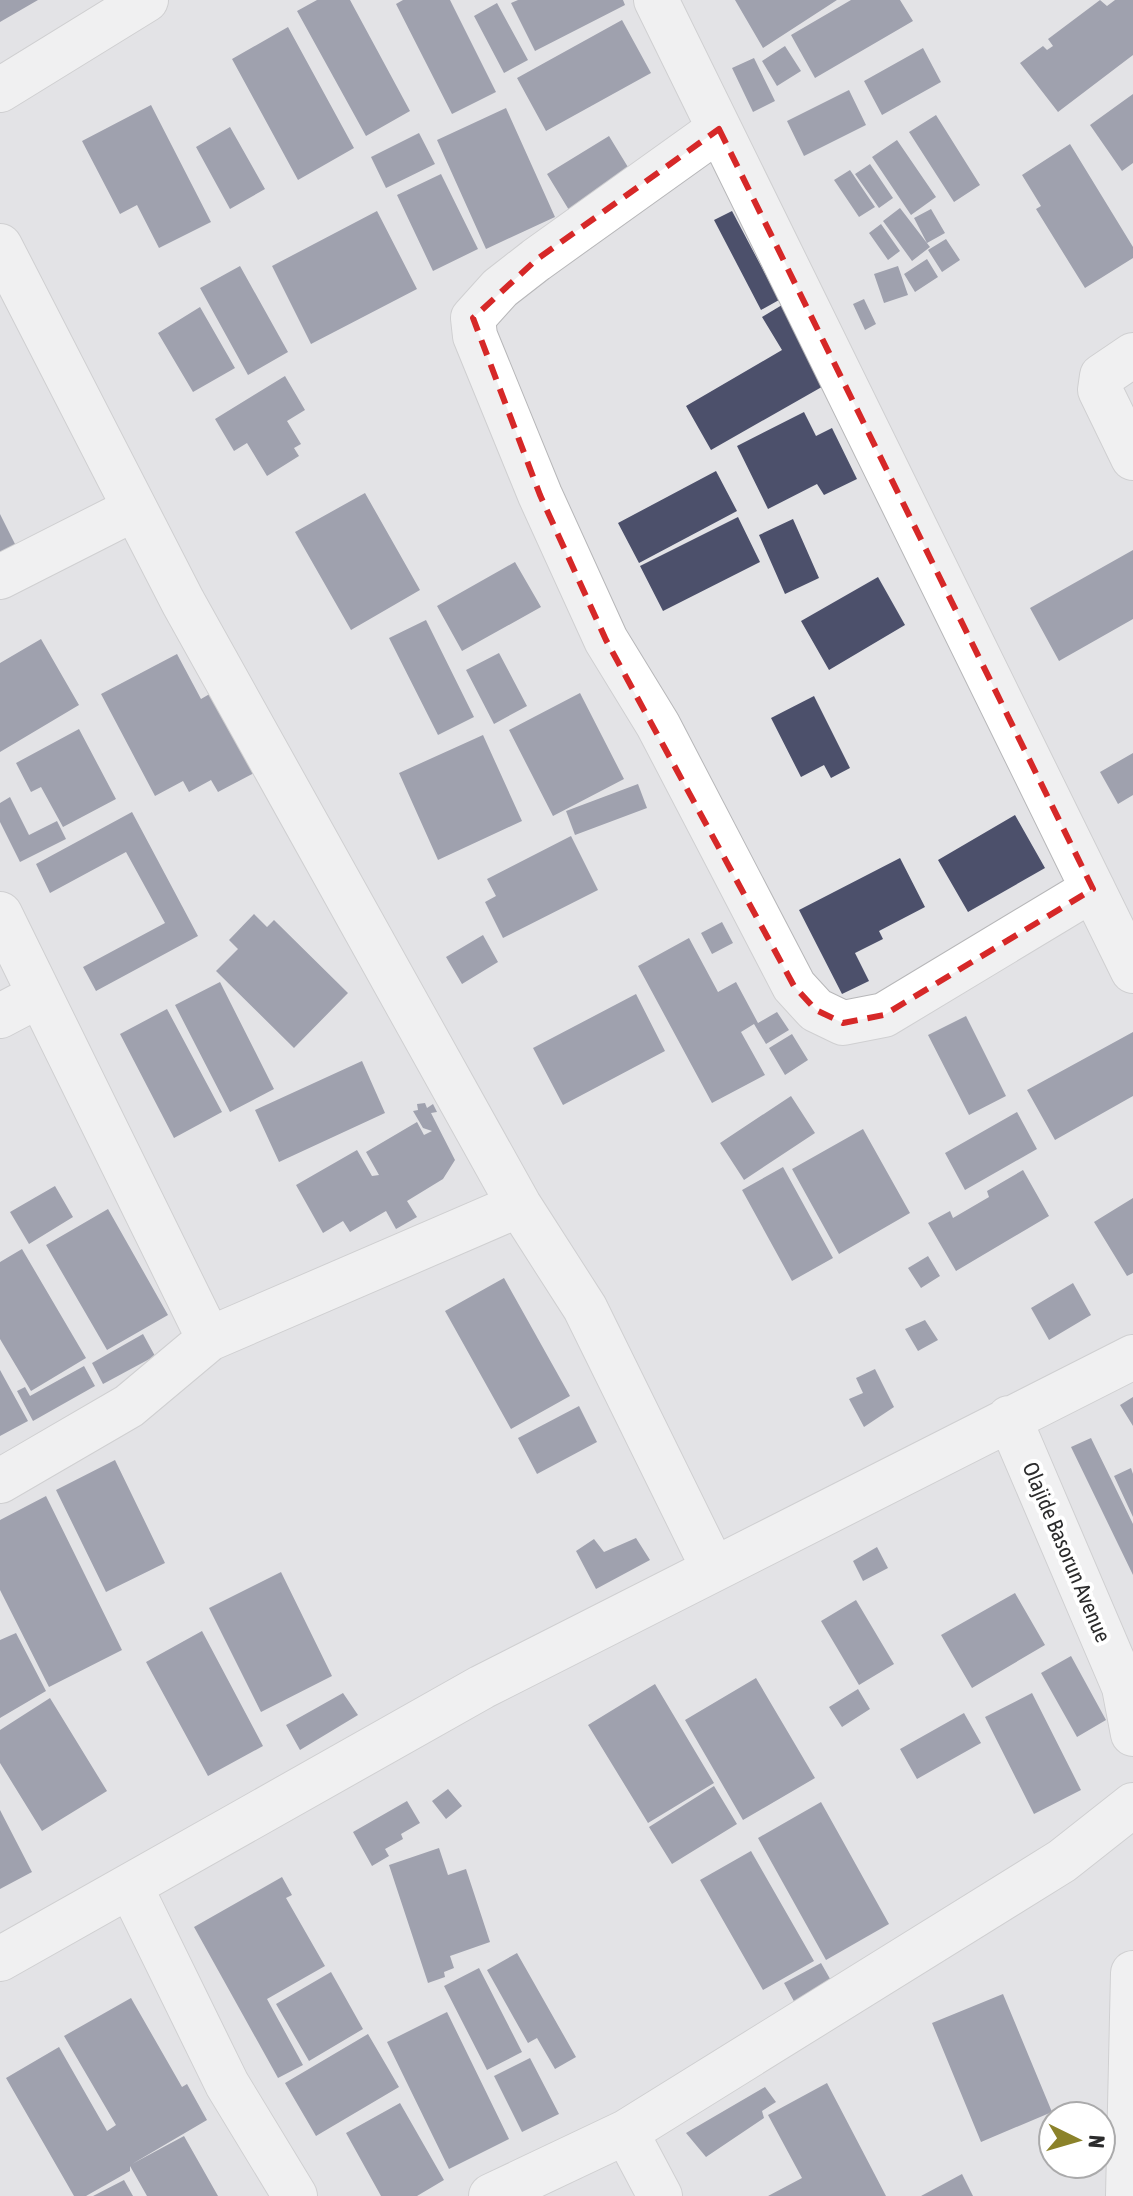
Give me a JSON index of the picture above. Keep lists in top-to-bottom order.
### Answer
{
  "streets": {
    "street": ["Olajide Basorun Avenue"]
  },
  "north": "right"
}
